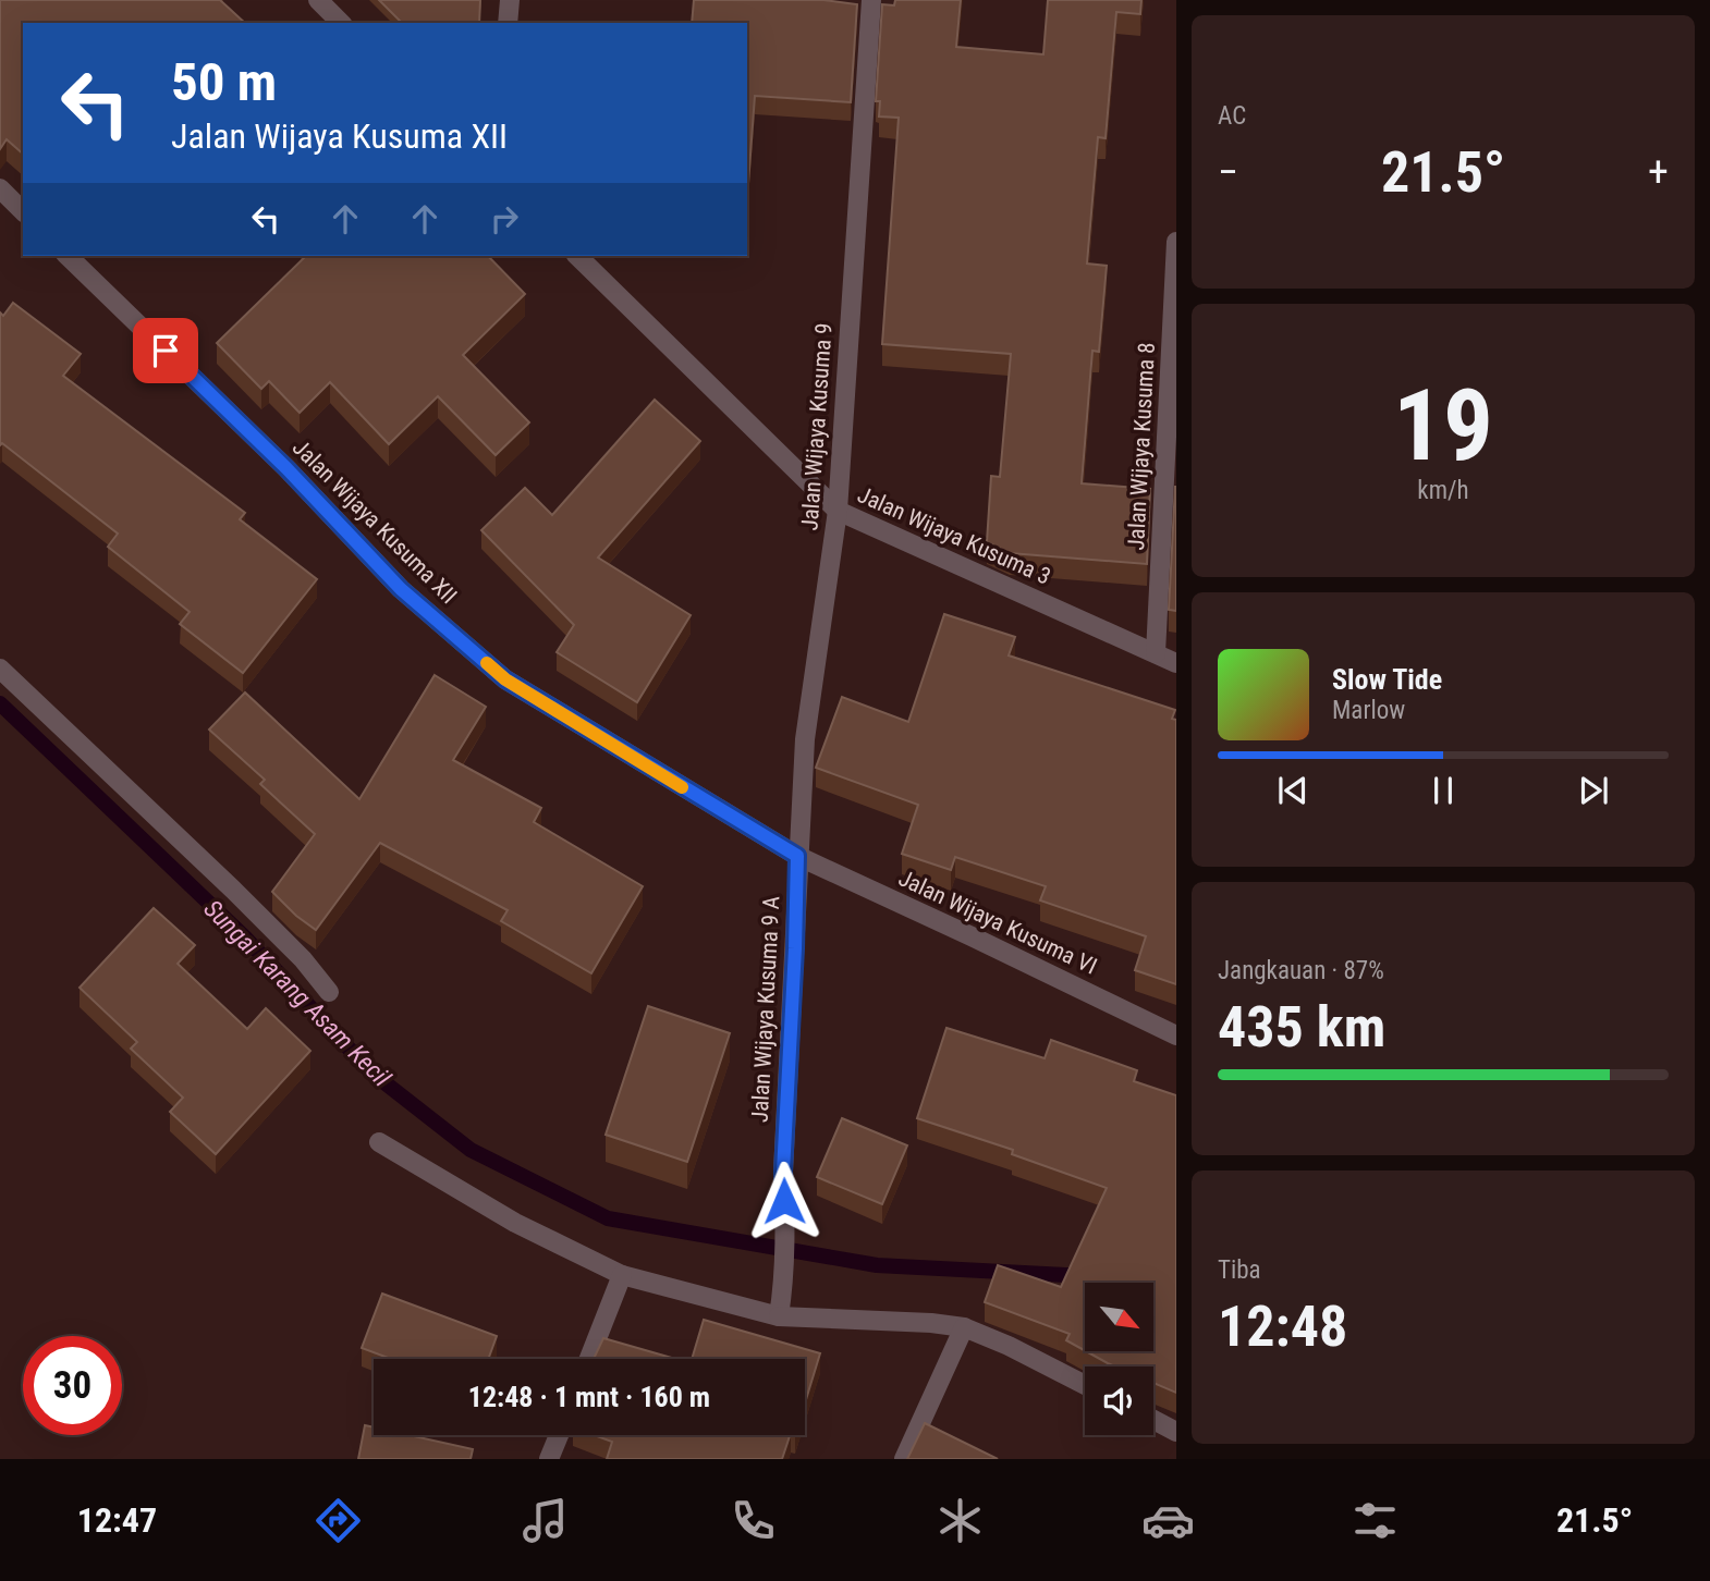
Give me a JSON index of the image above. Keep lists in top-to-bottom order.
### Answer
{
  "streets": {
    "street": [
      "Jalan Wijaya Kusuma 9",
      "Jalan Wijaya Kusuma 8",
      "Jalan Wijaya Kusuma XII",
      "Jalan Wijaya Kusuma 3",
      "Jalan Wijaya Kusuma VI",
      "Jalan Wijaya Kusuma 9 A"
    ]
  },
  "crossings": [
    ["Jalan Wijaya Kusuma 9", "Jalan Wijaya Kusuma XII"],
    ["Jalan Wijaya Kusuma 9", "Jalan Wijaya Kusuma 3"],
    ["Jalan Wijaya Kusuma 9", "Jalan Wijaya Kusuma VI"],
    ["Jalan Wijaya Kusuma 9", "Jalan Wijaya Kusuma 9 A"],
    ["Jalan Wijaya Kusuma 8", "Jalan Wijaya Kusuma 3"],
    ["Jalan Wijaya Kusuma XII", "Jalan Wijaya Kusuma VI"],
    ["Jalan Wijaya Kusuma XII", "Jalan Wijaya Kusuma 9 A"],
    ["Jalan Wijaya Kusuma VI", "Jalan Wijaya Kusuma 9 A"]
  ],
  "water": ["Sungai Karang Asam Kecil"],
  "north": "bottom right",
  "page": {
    "tile": [
      "AC",
      ["19", "km/h"],
      ["Jangkauan · 87%", "435 km"],
      ["Tiba", "12:48"]
    ],
    "turn": ["50 m", "Jalan Wijaya Kusuma XII"],
    "heat": ["−", "21.5°", "+"],
    "song": ["Slow Tide", "Marlow"],
    "limit": "30",
    "trip": "12:48 · 1 mnt · 160 m",
    "tabs": ["12:47", "21.5°"]
  }
}
